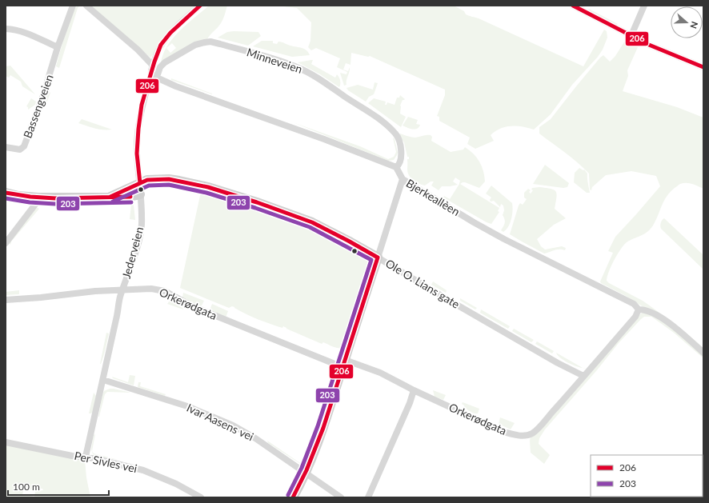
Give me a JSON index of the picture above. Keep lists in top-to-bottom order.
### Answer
{
  "streets": {
    "street": [
      "Minneveien",
      "Bassengveien",
      "Bjerkeallèen",
      "Jederveien",
      "Ole O. Lians gate",
      "Orkerødgata",
      "Ivar Aasens vei",
      "Per Sivles vei"
    ]
  },
  "crossings": [
    ["Minneveien", "Bjerkeallèen"],
    ["Minneveien", "Jederveien"],
    ["Bjerkeallèen", "Orkerødgata"],
    ["Jederveien", "Ole O. Lians gate"],
    ["Jederveien", "Orkerødgata"],
    ["Jederveien", "Ivar Aasens vei"],
    ["Jederveien", "Per Sivles vei"],
    ["Ole O. Lians gate", "Orkerødgata"]
  ],
  "lines": ["transit line 206", "transit line 203"],
  "legend": ["206", "203"],
  "scale_bar": "100 m",
  "north": "right"
}
